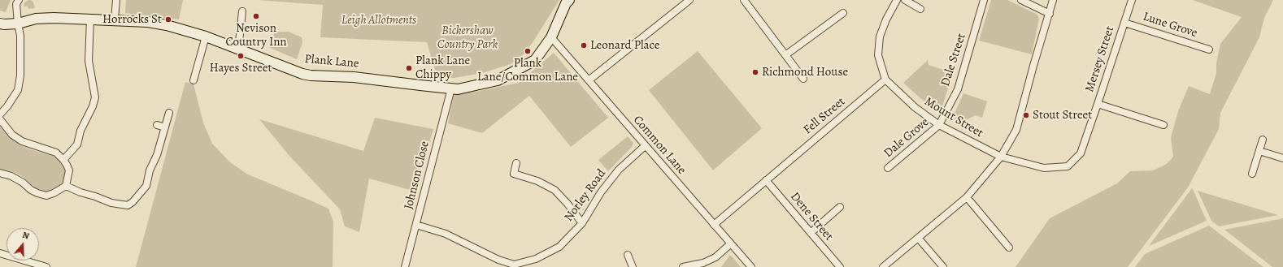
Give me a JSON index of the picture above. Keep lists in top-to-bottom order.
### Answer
{
  "streets": {
    "street": [
      "Lune Grove",
      "Mersey Street",
      "Dale Street",
      "Plank Lane",
      "Fell Street",
      "Mount Street",
      "Dale Grove",
      "Common Lane",
      "Johnson Close",
      "Norley Road",
      "Dene Street"
    ]
  },
  "crossings": [
    ["Lune Grove", "Mersey Street"],
    ["Mersey Street", "Mount Street"],
    ["Dale Street", "Mount Street"],
    ["Dale Street", "Dale Grove"],
    ["Plank Lane", "Common Lane"],
    ["Plank Lane", "Johnson Close"],
    ["Fell Street", "Mount Street"],
    ["Fell Street", "Common Lane"],
    ["Fell Street", "Dene Street"],
    ["Mount Street", "Dale Grove"],
    ["Common Lane", "Norley Road"],
    ["Johnson Close", "Norley Road"]
  ],
  "parks": ["Leigh Allotments", "Bickershaw Country Park"],
  "places": [
    "Nevison Country Inn",
    "Horrocks St",
    "Leonard Place",
    "Plank Lane/Common Lane",
    "Hayes Street",
    "Plank Lane Chippy",
    "Richmond House",
    "Stout Street"
  ],
  "north": "top"
}
